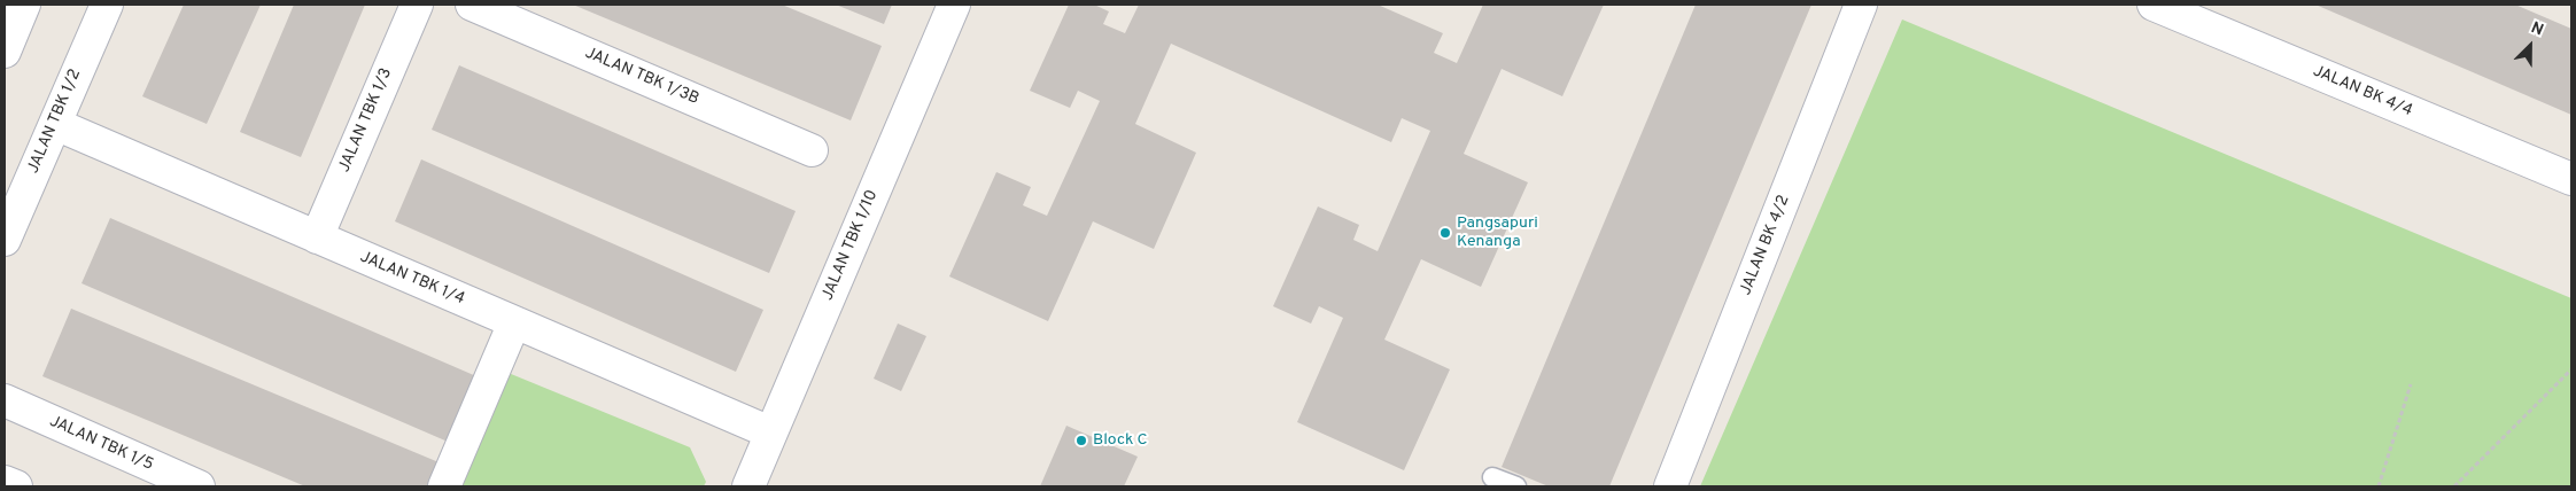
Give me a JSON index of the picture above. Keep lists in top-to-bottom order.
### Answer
{
  "streets": {
    "street": [
      "JALAN TBK 1/3B",
      "JALAN BK 4/4",
      "JALAN TBK 1/3",
      "JALAN TBK 1/2",
      "JALAN TBK 1/10",
      "JALAN BK 4/2",
      "JALAN TBK 1/4",
      "JALAN TBK 1/5"
    ]
  },
  "crossings": [
    ["JALAN TBK 1/3", "JALAN TBK 1/4"],
    ["JALAN TBK 1/2", "JALAN TBK 1/4"],
    ["JALAN TBK 1/10", "JALAN TBK 1/4"]
  ],
  "places": ["Pangsapuri Kenanga", "Block C"],
  "north": "top right"
}
